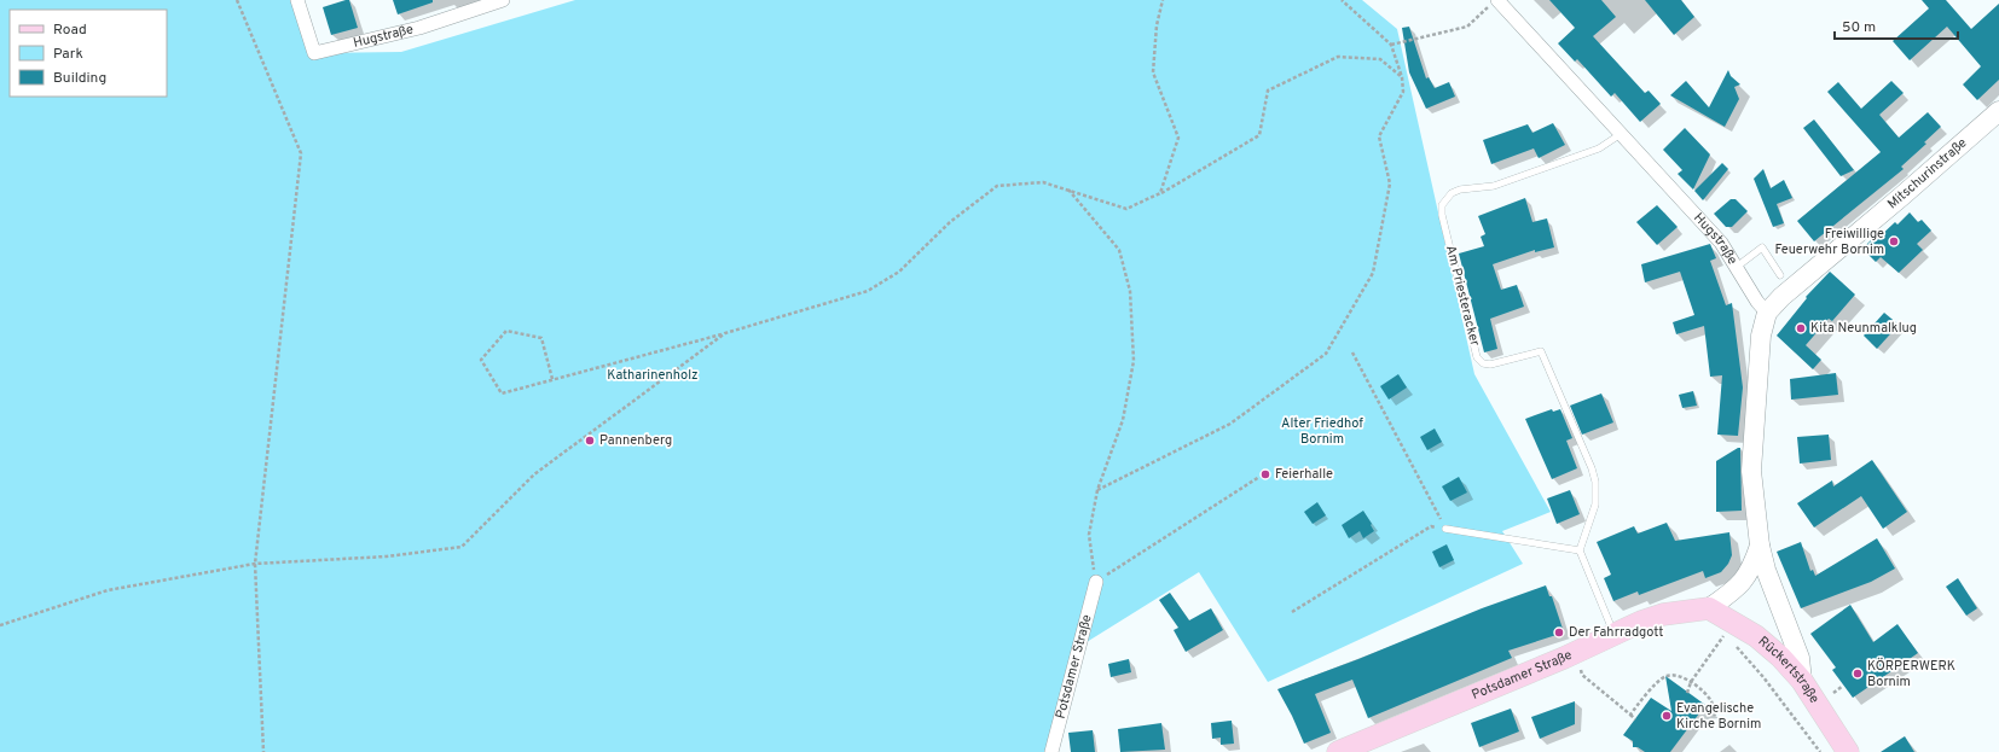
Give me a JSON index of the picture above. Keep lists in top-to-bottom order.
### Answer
{
  "streets": {
    "main road": ["Mitschurinstraße", "Potsdamer Straße", "Rückertstraße"],
    "street": ["Hugstraße"],
    "lane": ["Am Priesteracker"]
  },
  "crossings": [
    ["Hugstraße", "Mitschurinstraße"],
    ["Hugstraße", "Am Priesteracker"],
    ["Potsdamer Straße", "Rückertstraße"]
  ],
  "parks": ["Katharinenholz", "Alter Friedhof Bornim"],
  "places": [
    "Freiwillige Feuerwehr Bornim",
    "Kita Neunmalklug",
    "Pannenberg",
    "Feierhalle",
    "Der Fahrradgott",
    "KÖRPERWERK Bornim",
    "Evangelische Kirche Bornim"
  ],
  "legend": ["Road", "Park", "Building"],
  "scale_bar": "50 m"
}
